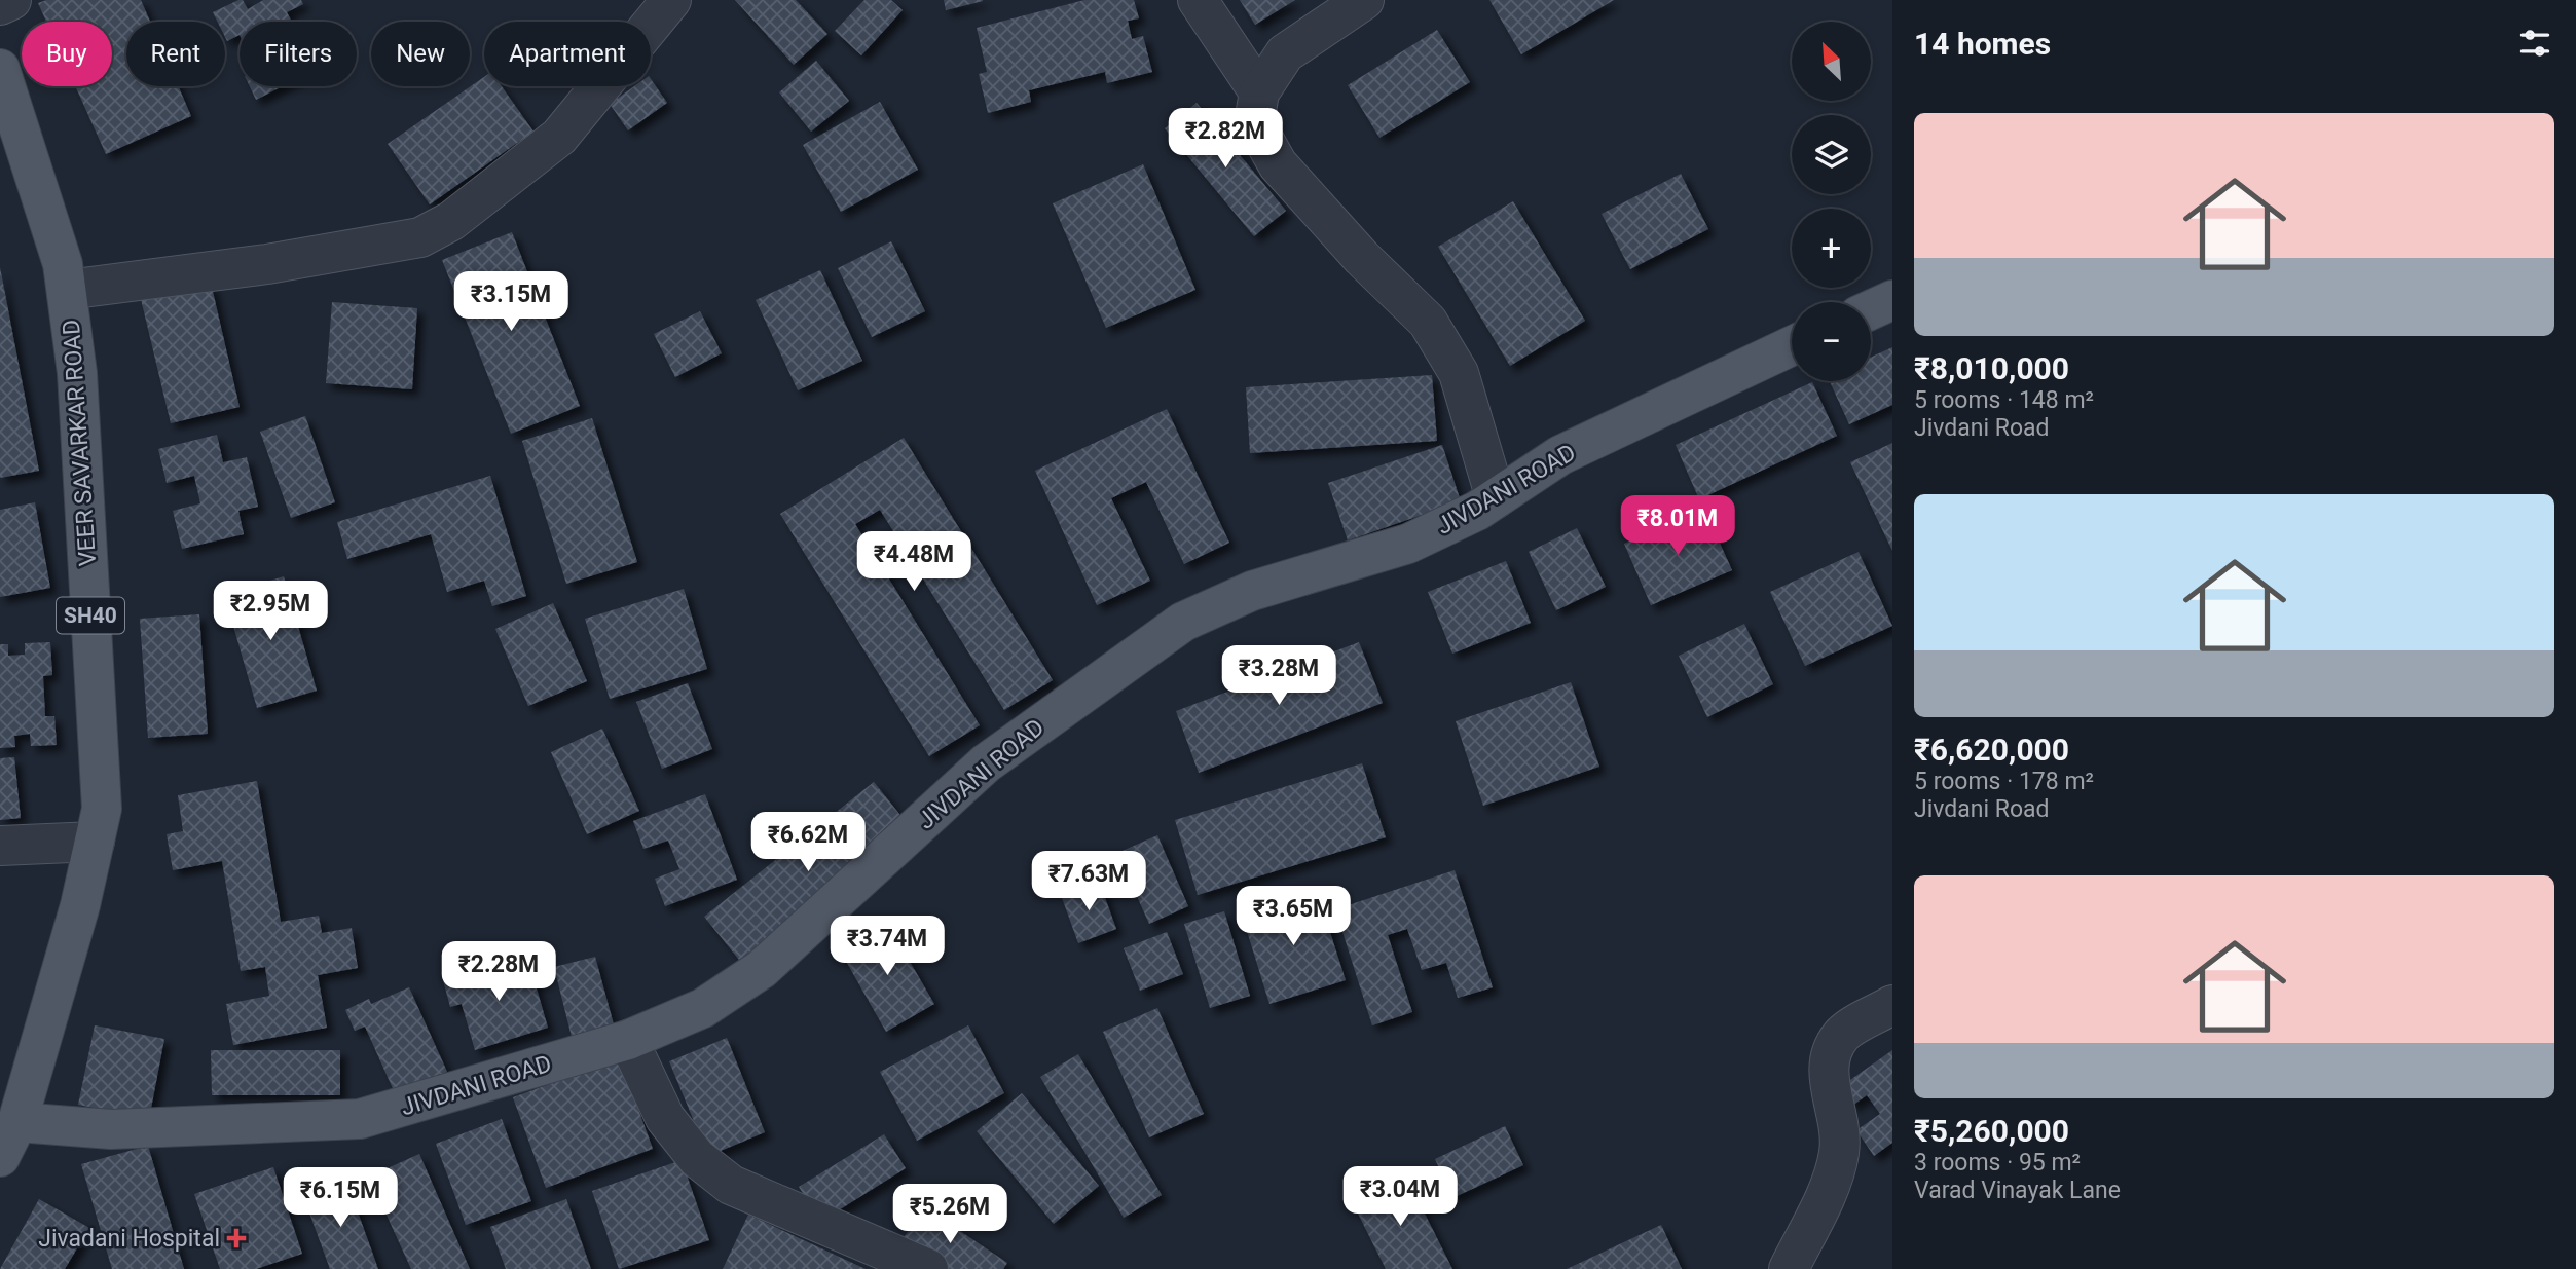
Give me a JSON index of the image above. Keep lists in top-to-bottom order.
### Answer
{
  "streets": {
    "main road": ["VEER SAVARKAR ROAD", "JIVDANI ROAD", "SH40"]
  },
  "crossings": [
    ["VEER SAVARKAR ROAD", "JIVDANI ROAD"]
  ],
  "places": {
    "health": ["Jivadani Hospital"]
  },
  "north": "top left",
  "page": {
    "heading": "14 homes",
    "map_buttons": ["+", "−"],
    "chip": [
      "Buy",
      "Rent",
      "Filters",
      "New",
      "Apartment"
    ],
    "list": [
      {
        "name": "₹8,010,000",
        "note": "5 rooms · 148 m² · Jivdani Road"
      },
      {
        "name": "₹6,620,000",
        "note": "5 rooms · 178 m² · Jivdani Road"
      },
      {
        "name": "₹5,260,000",
        "note": "3 rooms · 95 m² · Varad Vinayak Lane"
      }
    ],
    "price": [
      "₹2.82M",
      "₹3.15M",
      "₹8.01M",
      "₹4.48M",
      "₹2.95M",
      "₹3.28M",
      "₹6.62M",
      "₹7.63M",
      "₹3.65M",
      "₹3.74M",
      "₹2.28M",
      "₹3.04M",
      "₹6.15M",
      "₹5.26M"
    ]
  }
}
